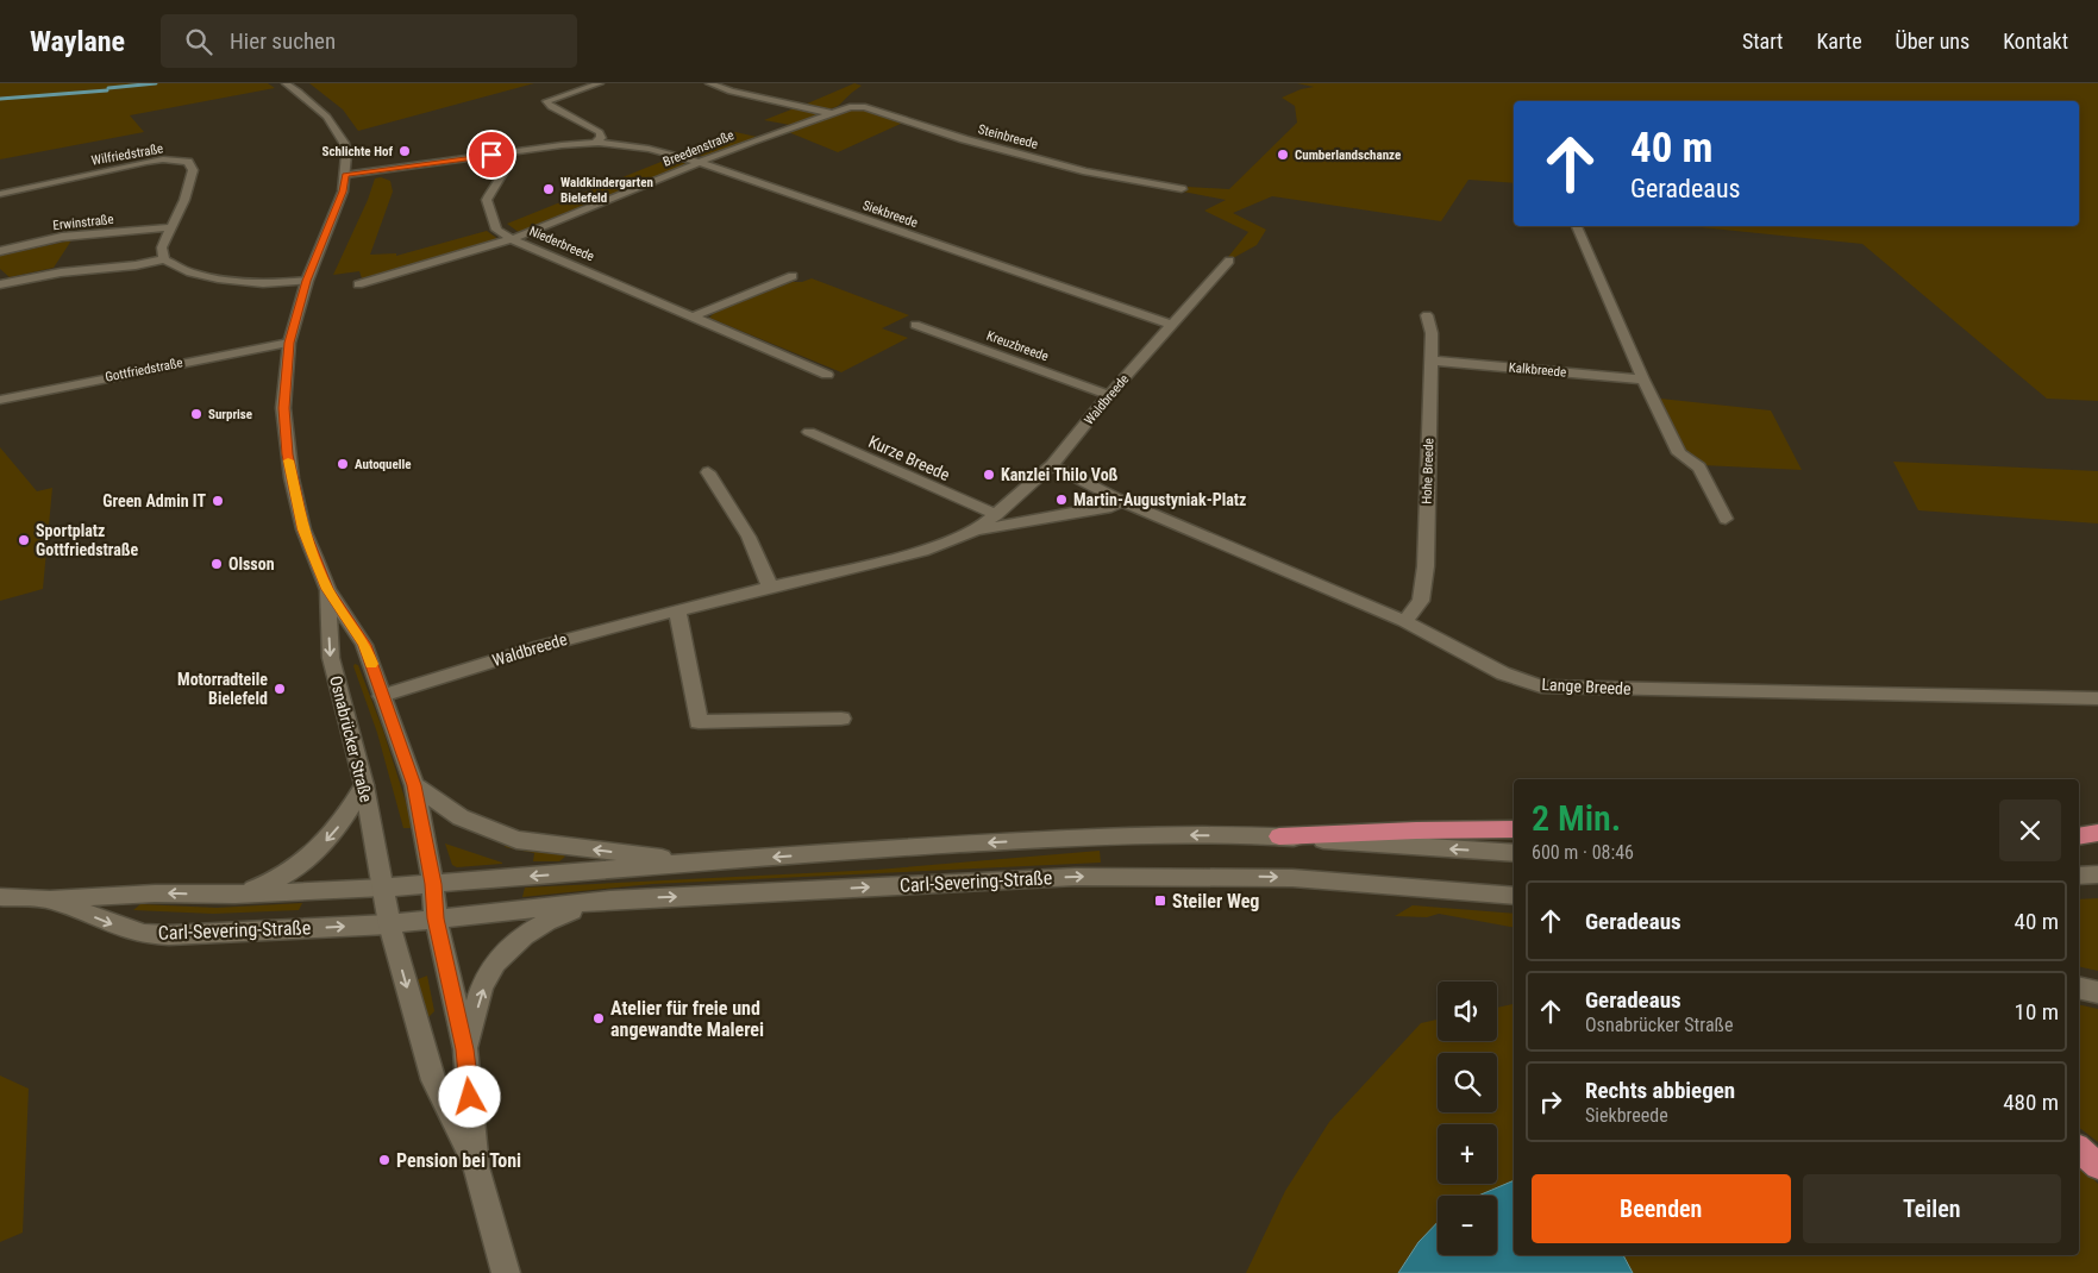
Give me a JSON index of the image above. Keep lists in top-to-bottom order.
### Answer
{
  "streets": {
    "street": [
      "Steinbreede",
      "Breedenstraße",
      "Wilfriedstraße",
      "Siekbreede",
      "Erwinstraße",
      "Niederbreede",
      "Kreuzbreede",
      "Gottfriedstraße",
      "Kalkbreede",
      "Waldbreede",
      "Kurze Breede",
      "Hohe Breede",
      "Lange Breede",
      "Osnabrücker Straße",
      "Carl-Severing-Straße"
    ]
  },
  "crossings": [
    ["Steinbreede", "Breedenstraße"],
    ["Breedenstraße", "Siekbreede"],
    ["Breedenstraße", "Niederbreede"],
    ["Wilfriedstraße", "Erwinstraße"],
    ["Siekbreede", "Niederbreede"],
    ["Siekbreede", "Waldbreede"],
    ["Siekbreede", "Osnabrücker Straße"],
    ["Kreuzbreede", "Waldbreede"],
    ["Gottfriedstraße", "Osnabrücker Straße"],
    ["Kalkbreede", "Hohe Breede"],
    ["Waldbreede", "Kurze Breede"],
    ["Waldbreede", "Lange Breede"],
    ["Waldbreede", "Osnabrücker Straße"],
    ["Hohe Breede", "Lange Breede"],
    ["Osnabrücker Straße", "Carl-Severing-Straße"]
  ],
  "places": {
    "other": [
      "Schlichte Hof",
      "Cumberlandschanze",
      "Waldkindergarten Bielefeld",
      "Surprise",
      "Autoquelle",
      "Kanzlei Thilo Voß",
      "Martin-Augustyniak-Platz",
      "Green Admin IT",
      "Sportplatz Gottfriedstraße",
      "Olsson",
      "Motorradteile Bielefeld",
      "Atelier für freie und angewandte Malerei",
      "Pension bei Toni"
    ],
    "transit": ["Steiler Weg"]
  },
  "page": {
    "header": "Waylane",
    "search": "Hier suchen",
    "nav": [
      "Start",
      "Karte",
      "Über uns",
      "Kontakt"
    ],
    "turn": ["40 m", "Geradeaus"],
    "heading": ["2 Min.", "600 m · 08:46"],
    "list": [
      {
        "name": "Geradeaus",
        "value": "40 m"
      },
      {
        "name": "Geradeaus",
        "note": "Osnabrücker Straße",
        "value": "10 m"
      },
      {
        "name": "Rechts abbiegen",
        "note": "Siekbreede",
        "value": "480 m"
      }
    ],
    "map_buttons": ["+", "−"],
    "buttons": ["Beenden", "Teilen"]
  }
}
